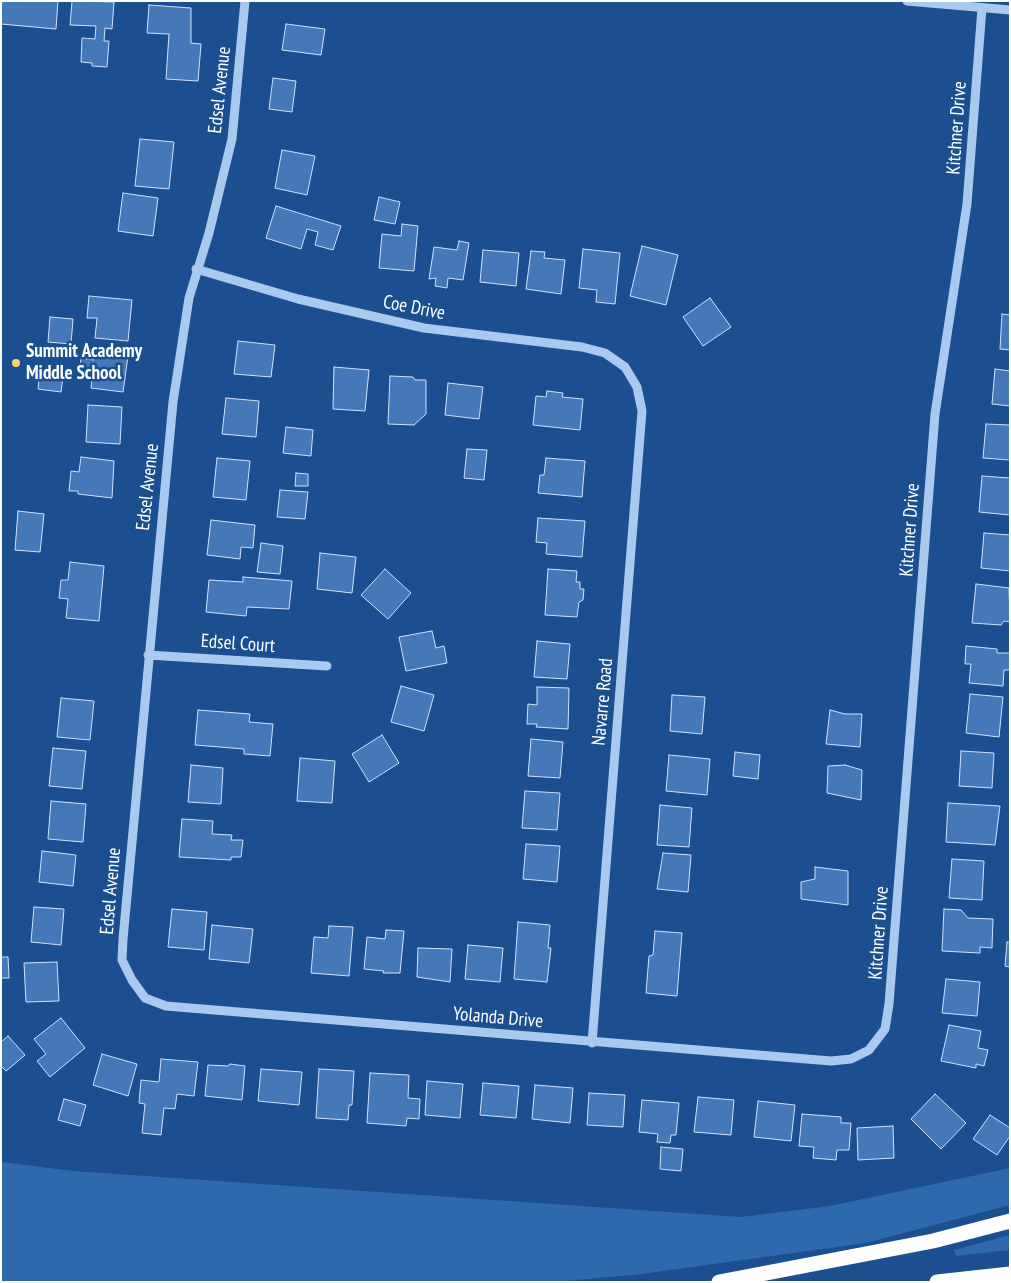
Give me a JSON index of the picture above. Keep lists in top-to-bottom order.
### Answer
{
  "streets": {
    "street": [
      "Edsel Avenue",
      "Kitchner Drive",
      "Coe Drive",
      "Edsel Court",
      "Navarre Road",
      "Yolanda Drive"
    ]
  },
  "crossings": [
    ["Edsel Avenue", "Coe Drive"],
    ["Edsel Avenue", "Edsel Court"],
    ["Edsel Avenue", "Yolanda Drive"],
    ["Kitchner Drive", "Yolanda Drive"],
    ["Coe Drive", "Navarre Road"],
    ["Navarre Road", "Yolanda Drive"]
  ],
  "places": ["Summit Academy Middle School"]
}
